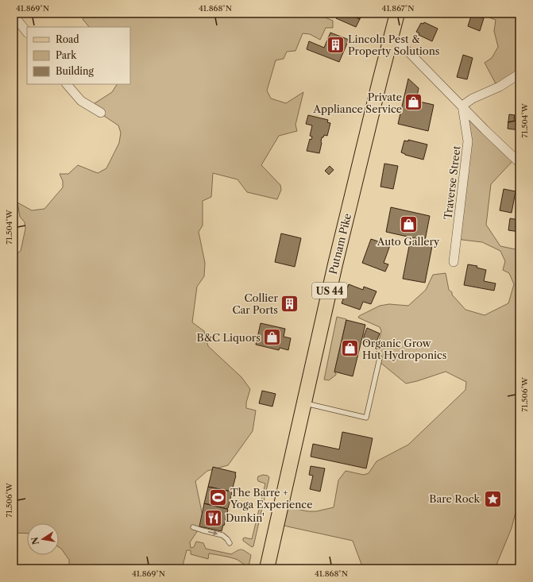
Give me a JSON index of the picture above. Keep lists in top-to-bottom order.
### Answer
{
  "streets": {
    "main road": ["Putnam Pike", "US 44"],
    "street": ["Traverse Street"]
  },
  "places": {
    "building": ["Lincoln Pest & Property Solutions", "Collier Car Ports"],
    "shop": [
      "Private Appliance Service",
      "Auto Gallery",
      "B&C Liquors",
      "Organic Grow Hut Hydroponics"
    ],
    "sports": ["The Barre + Yoga Experience"],
    "place": ["Bare Rock"],
    "restaurant": ["Dunkin'"]
  },
  "legend": ["Road", "Park", "Building"],
  "north": "left",
  "coordinates": [
    "41.869°N",
    "41.868°N",
    "41.867°N",
    "71.504°W",
    "71.506°W"
  ]
}
